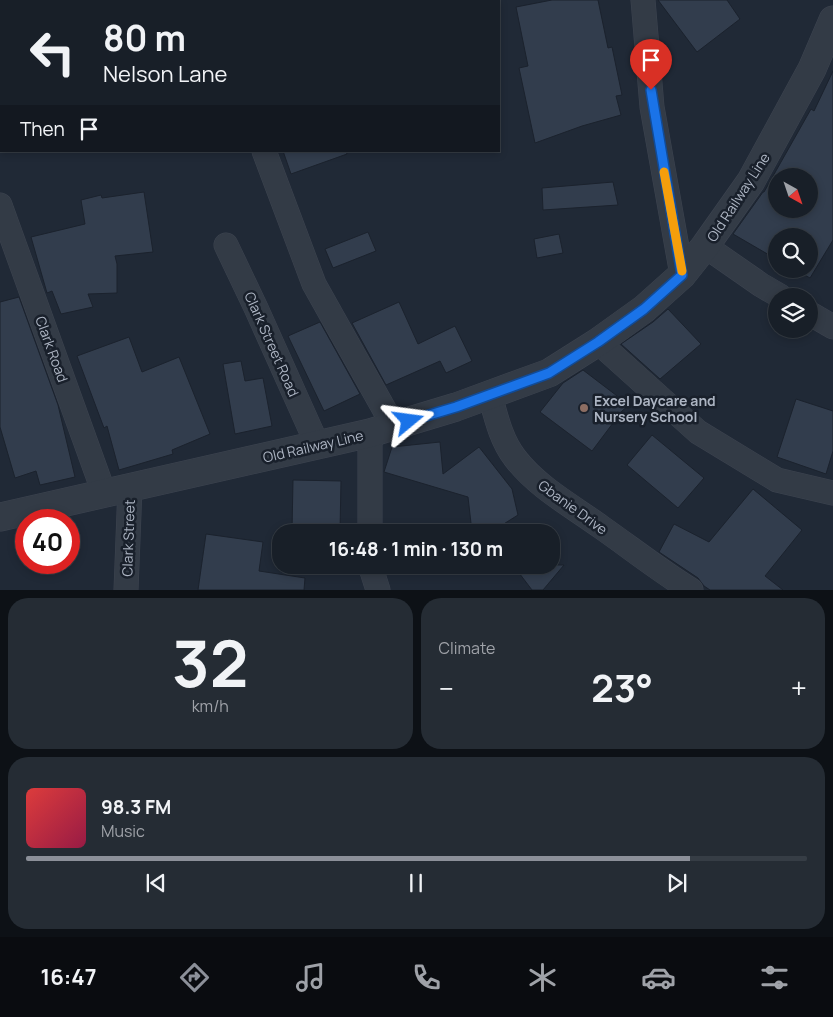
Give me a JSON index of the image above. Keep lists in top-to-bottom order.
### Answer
{
  "streets": {
    "street": [
      "Old Railway Line",
      "Clark Street Road",
      "Clark Road",
      "Gbanie Drive",
      "Clark Street"
    ]
  },
  "crossings": [
    ["Old Railway Line", "Clark Street Road"],
    ["Old Railway Line", "Clark Road"],
    ["Old Railway Line", "Gbanie Drive"],
    ["Old Railway Line", "Clark Street"],
    ["Clark Road", "Clark Street"]
  ],
  "places": ["Excel Daycare and Nursery School"],
  "north": "bottom right",
  "page": {
    "turn": ["80 m", "Nelson Lane"],
    "then": "Then",
    "limit": "40",
    "trip": "16:48 · 1 min · 130 m",
    "tile": [
      ["32", "km/h"],
      "Climate"
    ],
    "heat": ["−", "23°", "+"],
    "song": ["98.3 FM", "Music"],
    "tabs": "16:47"
  }
}
